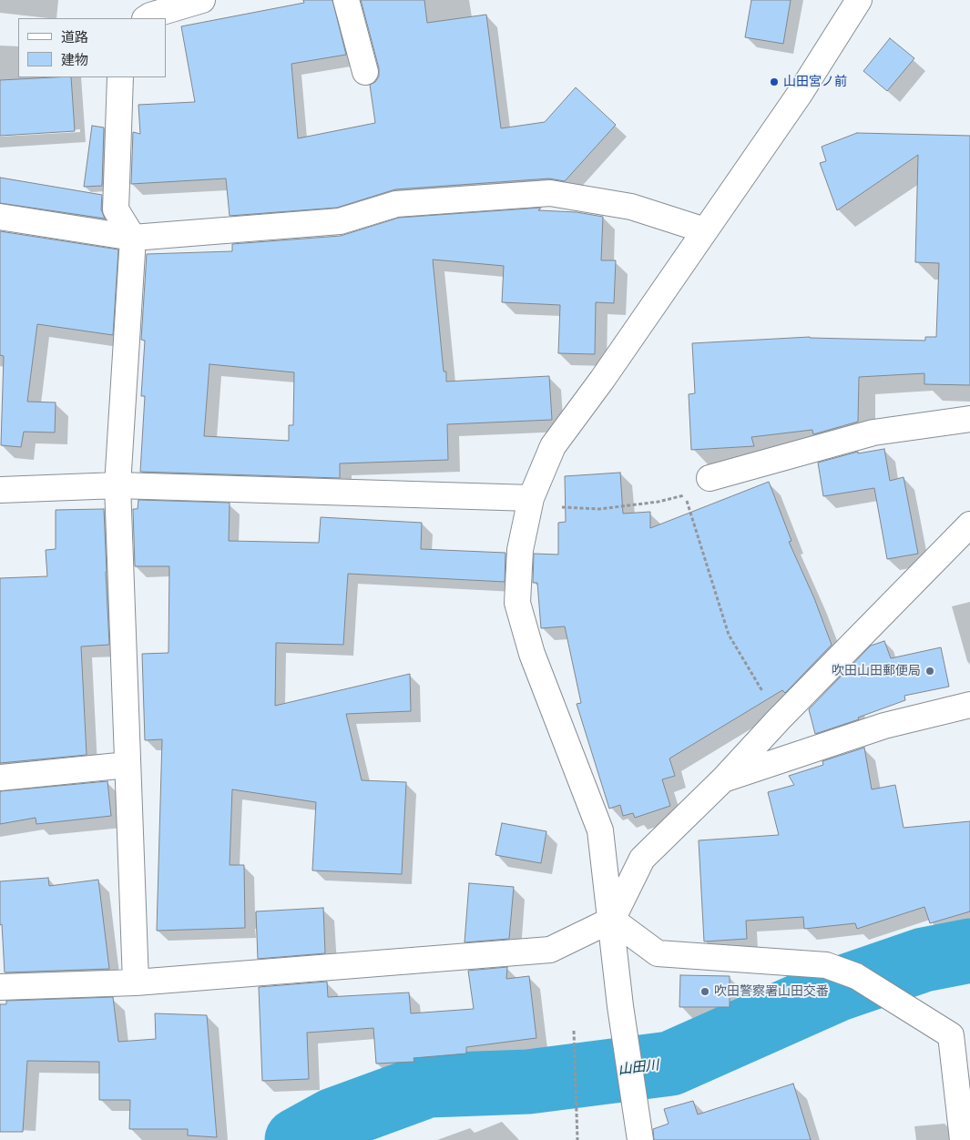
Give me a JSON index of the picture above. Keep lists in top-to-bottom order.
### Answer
{
  "water": ["山田川"],
  "places": ["山田宮ノ前", "吹田山田郵便局", "吹田警察署山田交番"],
  "legend": ["道路", "建物"]
}
